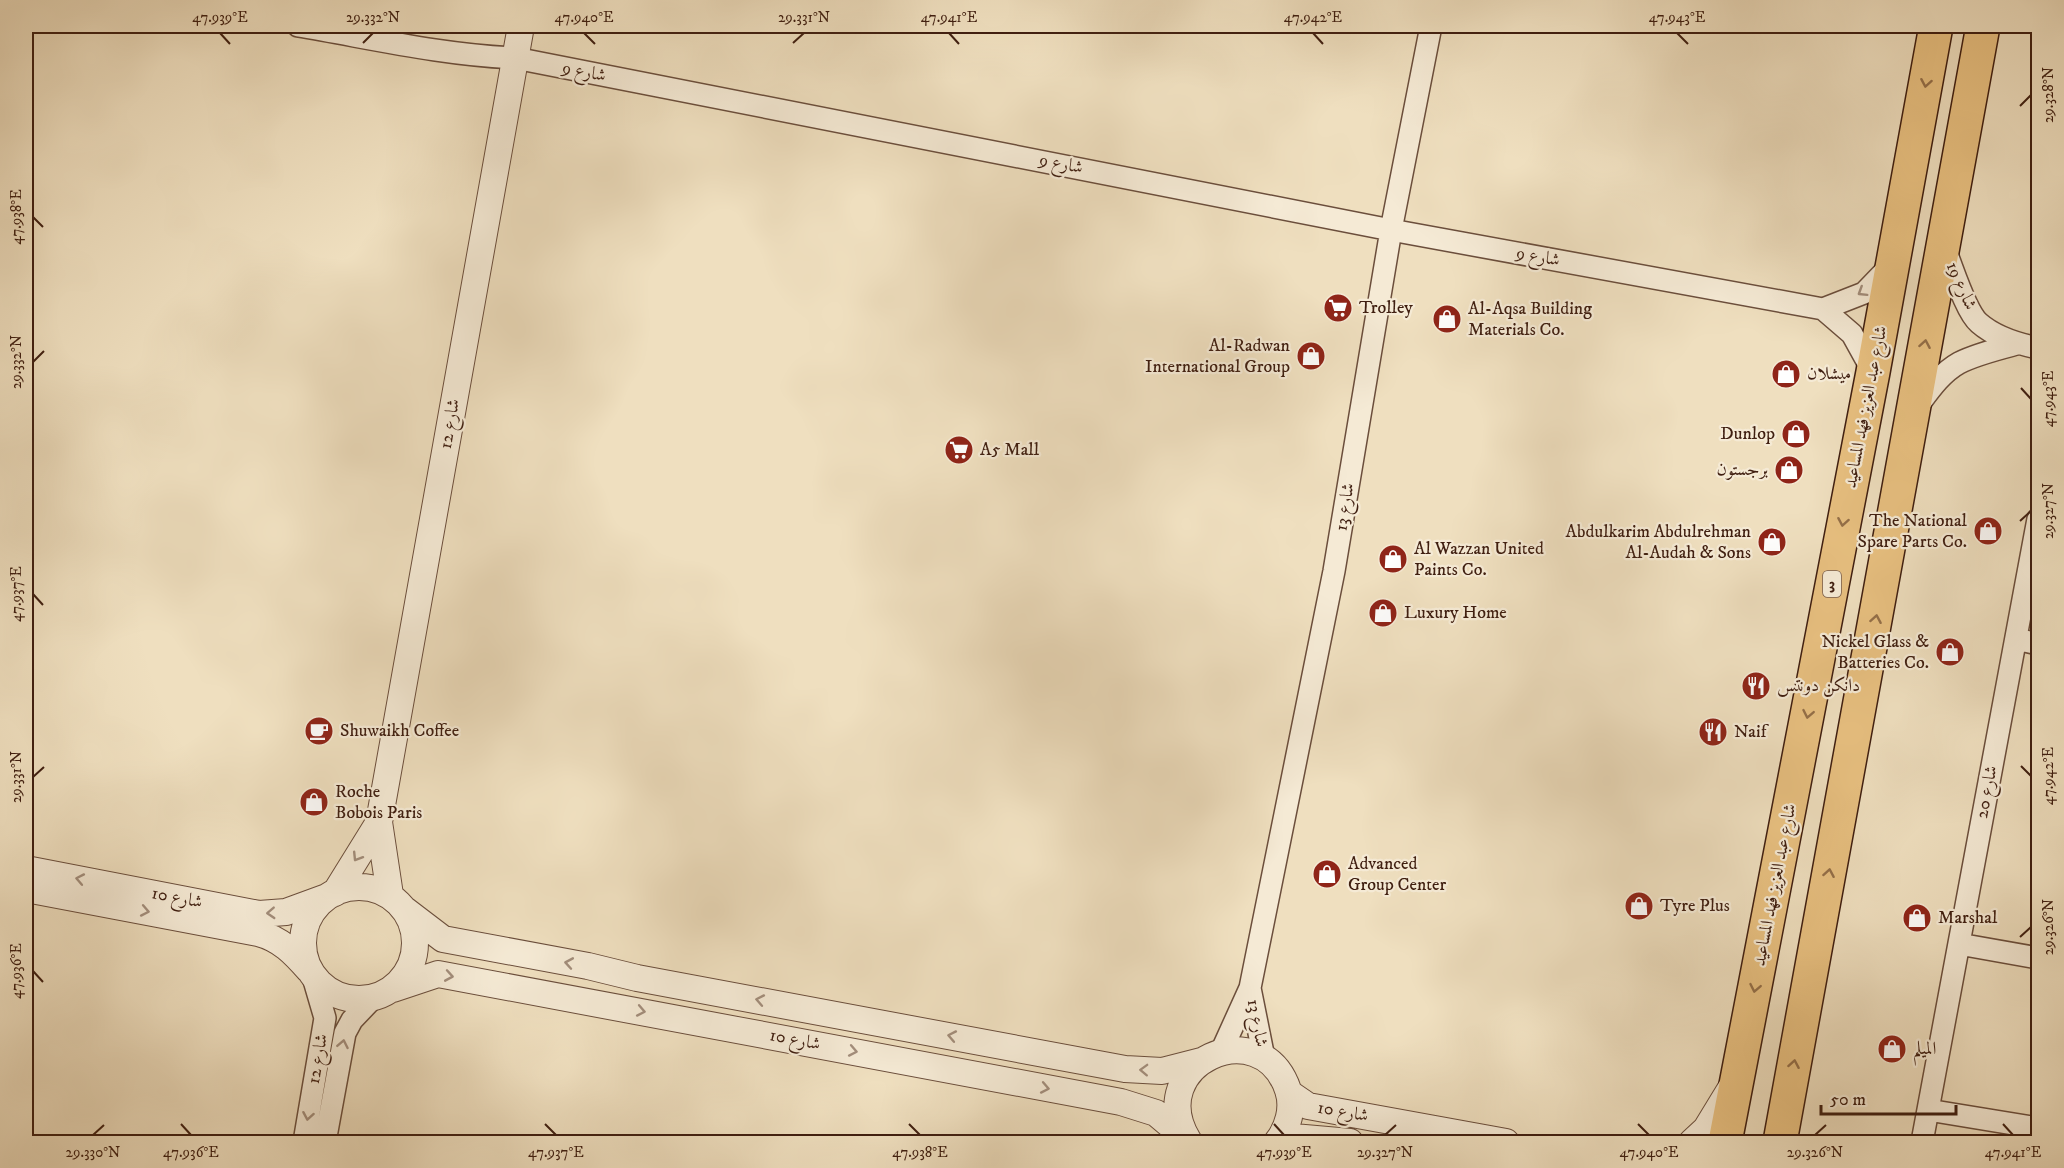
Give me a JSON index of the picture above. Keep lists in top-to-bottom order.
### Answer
{
  "streets": {
    "main road": ["شارع عبد العزيز فهد المساعيد", "3"],
    "street": [
      "شارع 9",
      "شارع 19",
      "شارع 12",
      "شارع 13",
      "شارع 20",
      "شارع 10"
    ]
  },
  "crossings": [
    ["شارع 9", "شارع 12"],
    ["شارع 9", "شارع 13"],
    ["شارع 12", "شارع 10"],
    ["شارع 13", "شارع 10"]
  ],
  "places": {
    "supermarket": ["Trolley", "A5 Mall"],
    "shop": [
      "Al-Aqsa Building Materials Co.",
      "Al-Radwan International Group",
      "ميشلان",
      "Dunlop",
      "برجستون",
      "The National Spare Parts Co.",
      "Abdulkarim Abdulrehman Al-Audah & Sons",
      "Al Wazzan United Paints Co.",
      "Luxury Home",
      "Nickel Glass & Batteries Co.",
      "Roche Bobois Paris",
      "Advanced Group Center",
      "Tyre Plus",
      "Marshal",
      "الميلم"
    ],
    "restaurant": ["دانكن دونتس", "Naif"],
    "cafe": ["Shuwaikh Coffee"]
  },
  "scale_bar": "50 m",
  "coordinates": [
    "47.939°E",
    "29.332°N",
    "47.940°E",
    "29.331°N",
    "47.941°E",
    "47.942°E",
    "47.943°E",
    "29.328°N",
    "47.938°E",
    "29.327°N",
    "47.937°E",
    "29.326°N",
    "47.936°E",
    "29.330°N"
  ]
}
